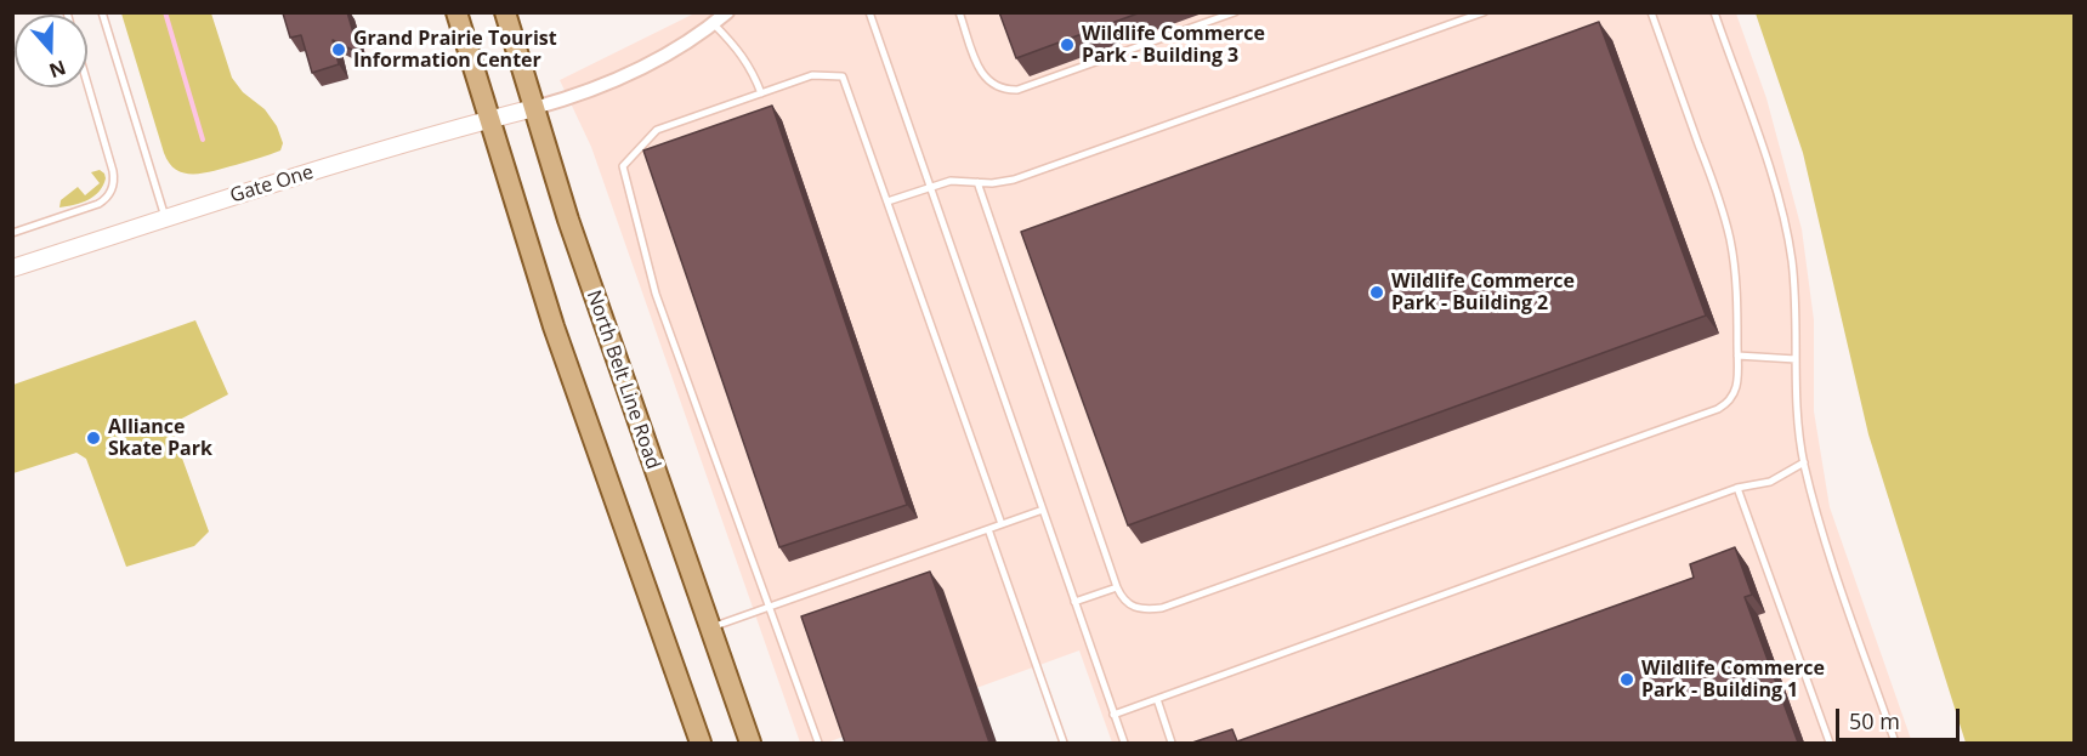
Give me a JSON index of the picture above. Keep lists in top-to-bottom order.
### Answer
{
  "streets": {
    "main road": ["North Belt Line Road"],
    "street": ["Gate One"]
  },
  "crossings": [
    ["Gate One", "North Belt Line Road"]
  ],
  "places": [
    "Wildlife Commerce Park - Building 3",
    "Grand Prairie Tourist Information Center",
    "Wildlife Commerce Park - Building 2",
    "Alliance Skate Park",
    "Wildlife Commerce Park - Building 1"
  ],
  "scale_bar": "50 m",
  "north": "bottom"
}
